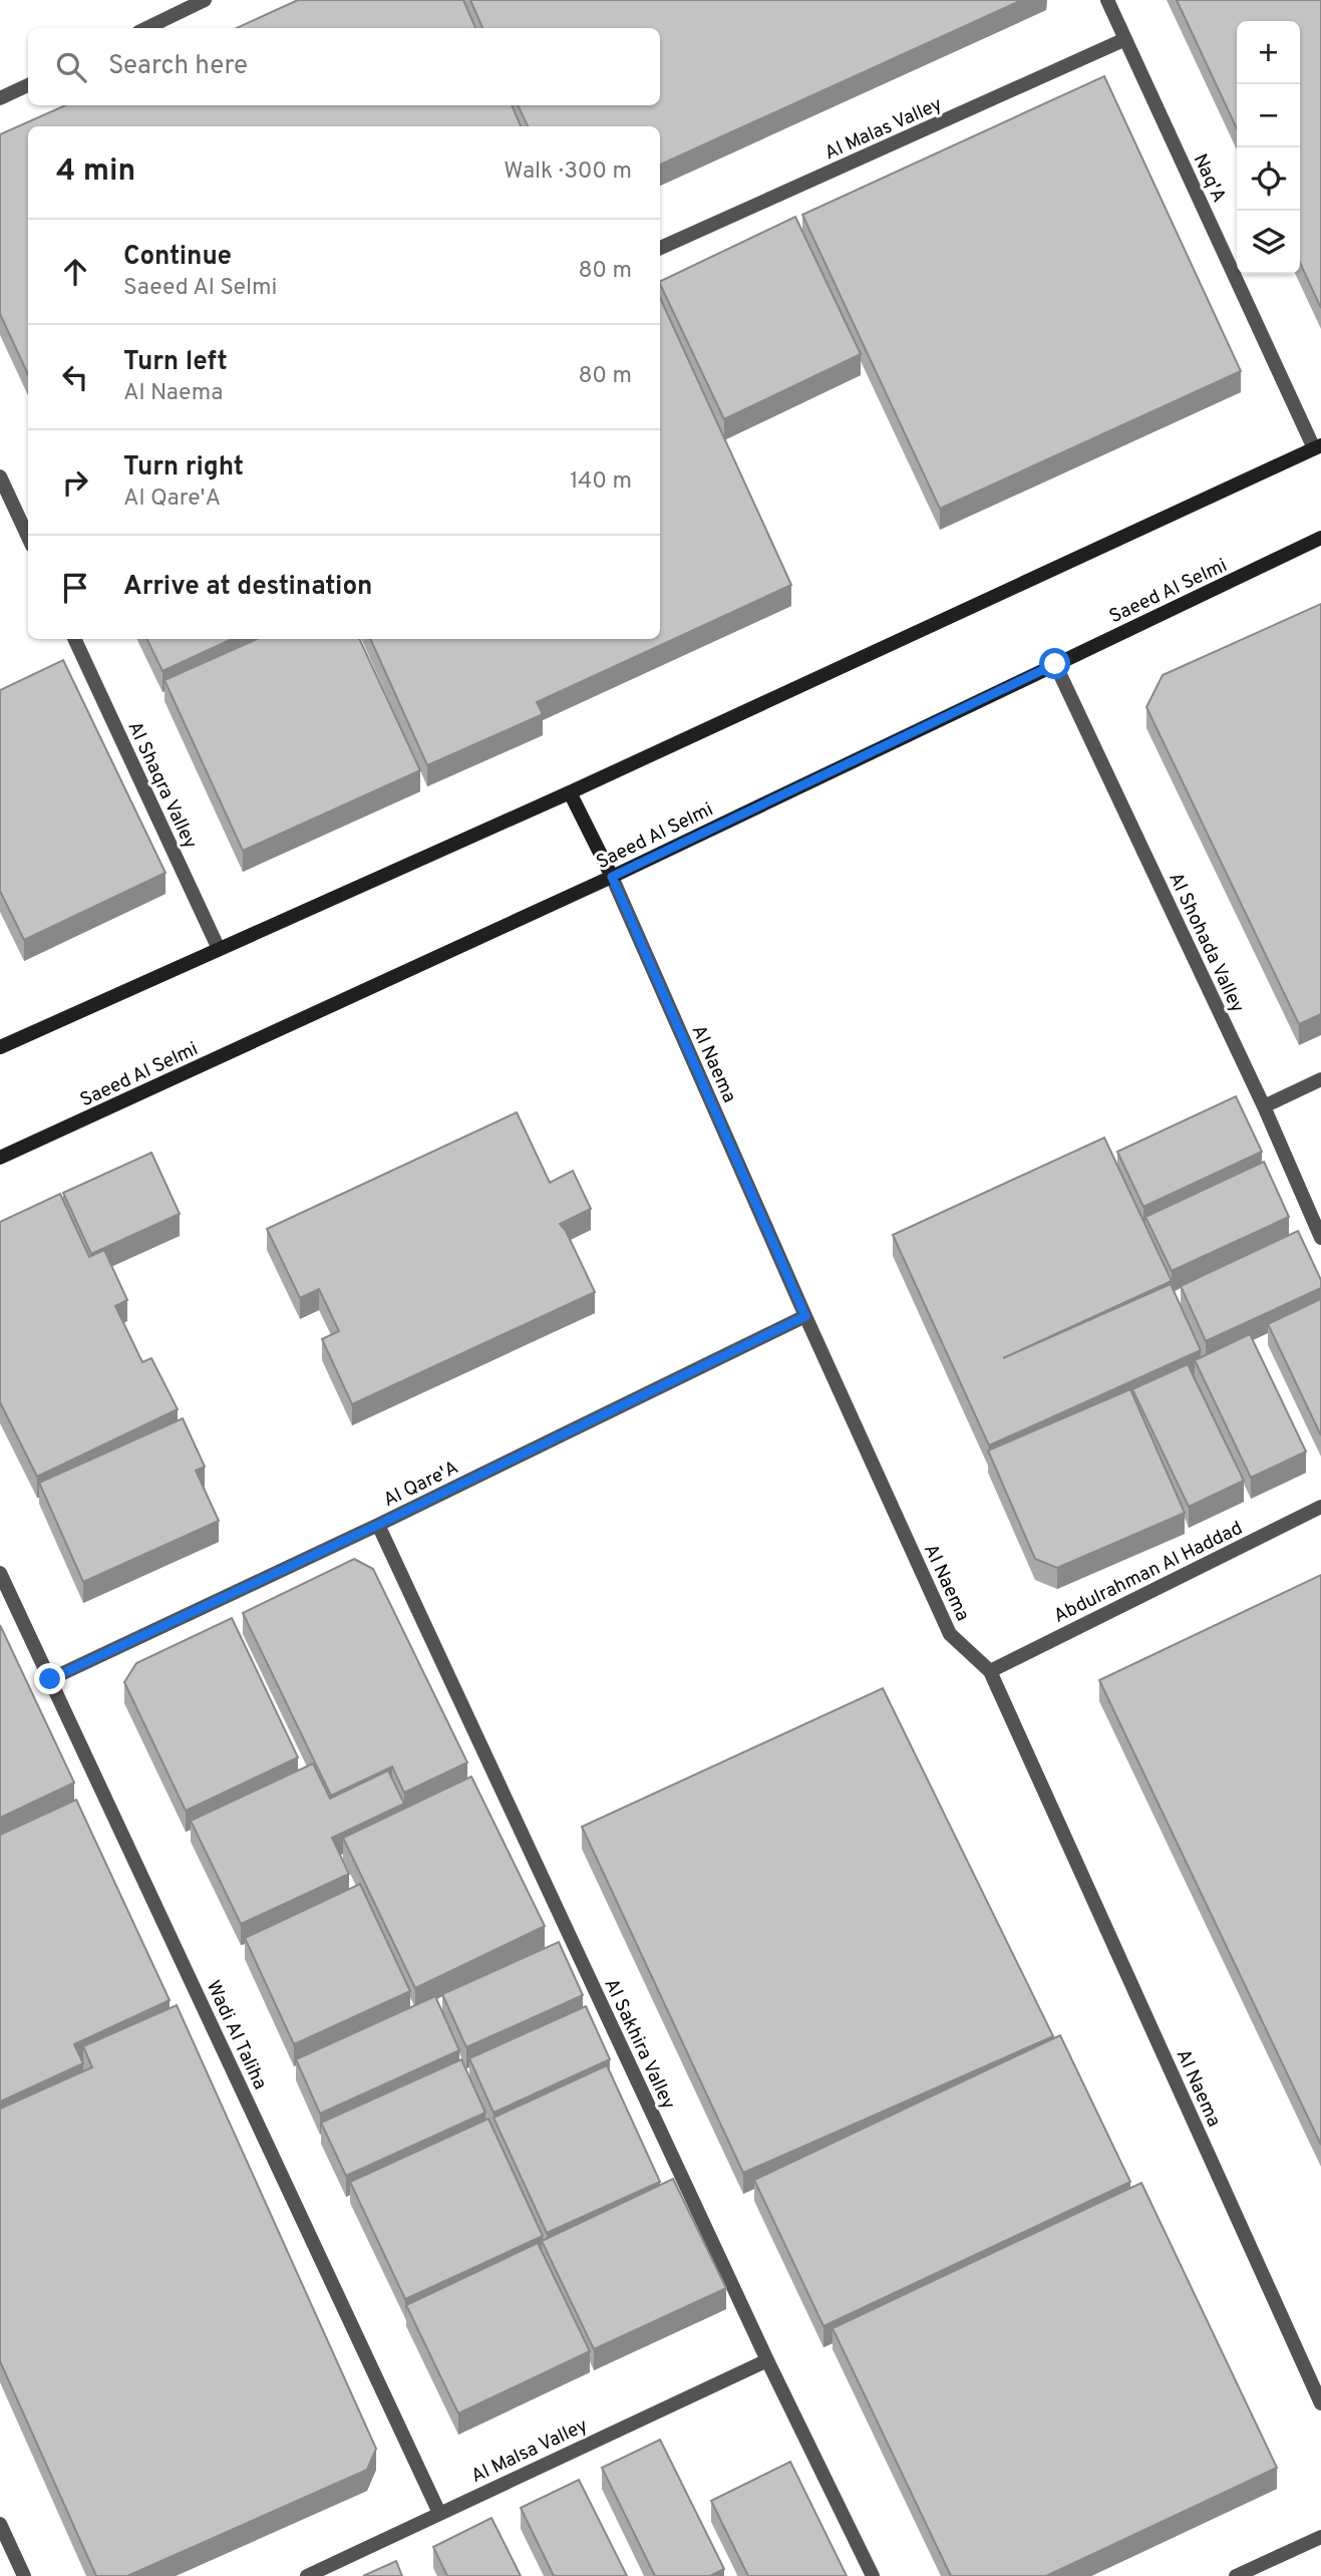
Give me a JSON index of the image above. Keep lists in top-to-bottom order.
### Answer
{
  "streets": {
    "street": [
      "Al Malas Valley",
      "Naq'A",
      "Saeed Al Selmi",
      "Al Shaqra Valley",
      "Al Shohada Valley",
      "Al Naema",
      "Al Qare'A",
      "Abdulrahman Al Haddad",
      "Wadi Al Taliha",
      "Al Sakhira Valley",
      "Al Malsa Valley"
    ]
  },
  "crossings": [
    ["Al Malas Valley", "Naq'A"],
    ["Saeed Al Selmi", "Al Shohada Valley"],
    ["Saeed Al Selmi", "Al Naema"],
    ["Al Naema", "Al Qare'A"],
    ["Al Naema", "Abdulrahman Al Haddad"],
    ["Al Qare'A", "Wadi Al Taliha"],
    ["Al Qare'A", "Al Sakhira Valley"],
    ["Wadi Al Taliha", "Al Malsa Valley"],
    ["Al Sakhira Valley", "Al Malsa Valley"]
  ],
  "page": {
    "map_buttons": ["+", "−"],
    "search": "Search here",
    "heading": ["4 min", "Walk · 300 m"],
    "list": [
      ["Continue", "Saeed Al Selmi", "80 m"],
      ["Turn left", "Al Naema", "80 m"],
      ["Turn right", "Al Qare'A", "140 m"],
      "Arrive at destination"
    ]
  }
}
